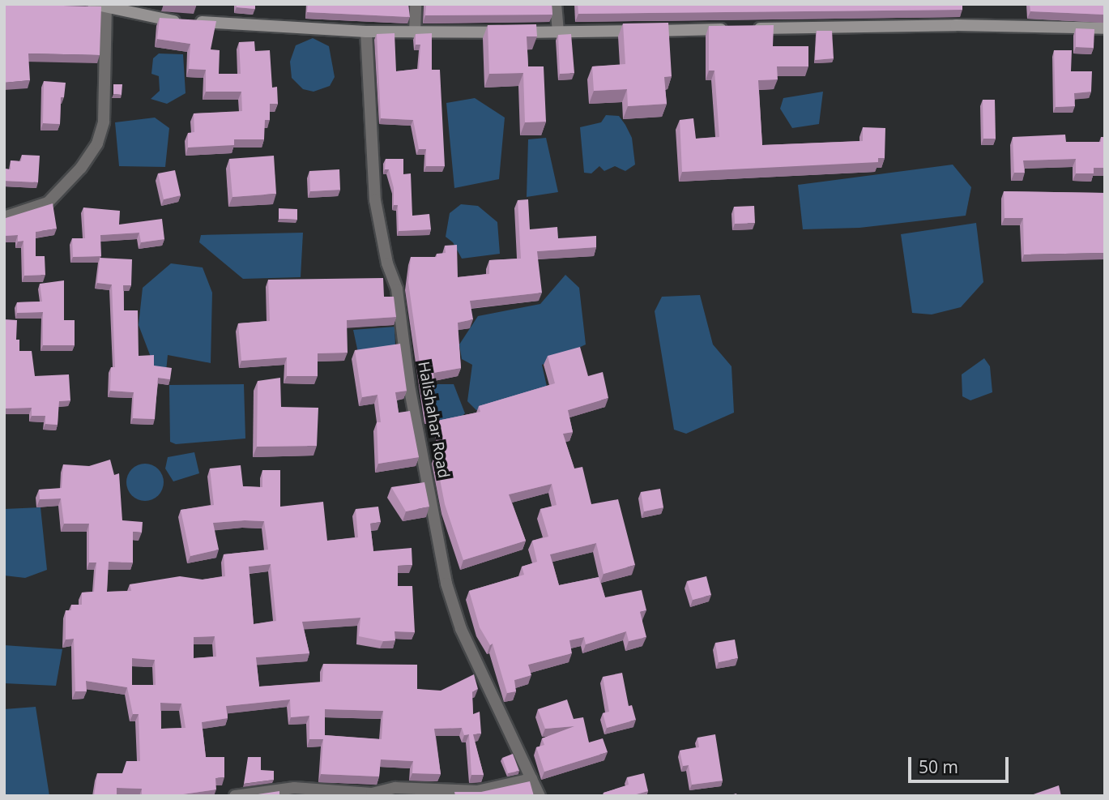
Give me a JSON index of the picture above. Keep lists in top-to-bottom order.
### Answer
{
  "streets": {
    "street": ["Halishahar Road"]
  },
  "scale_bar": "50 m"
}
